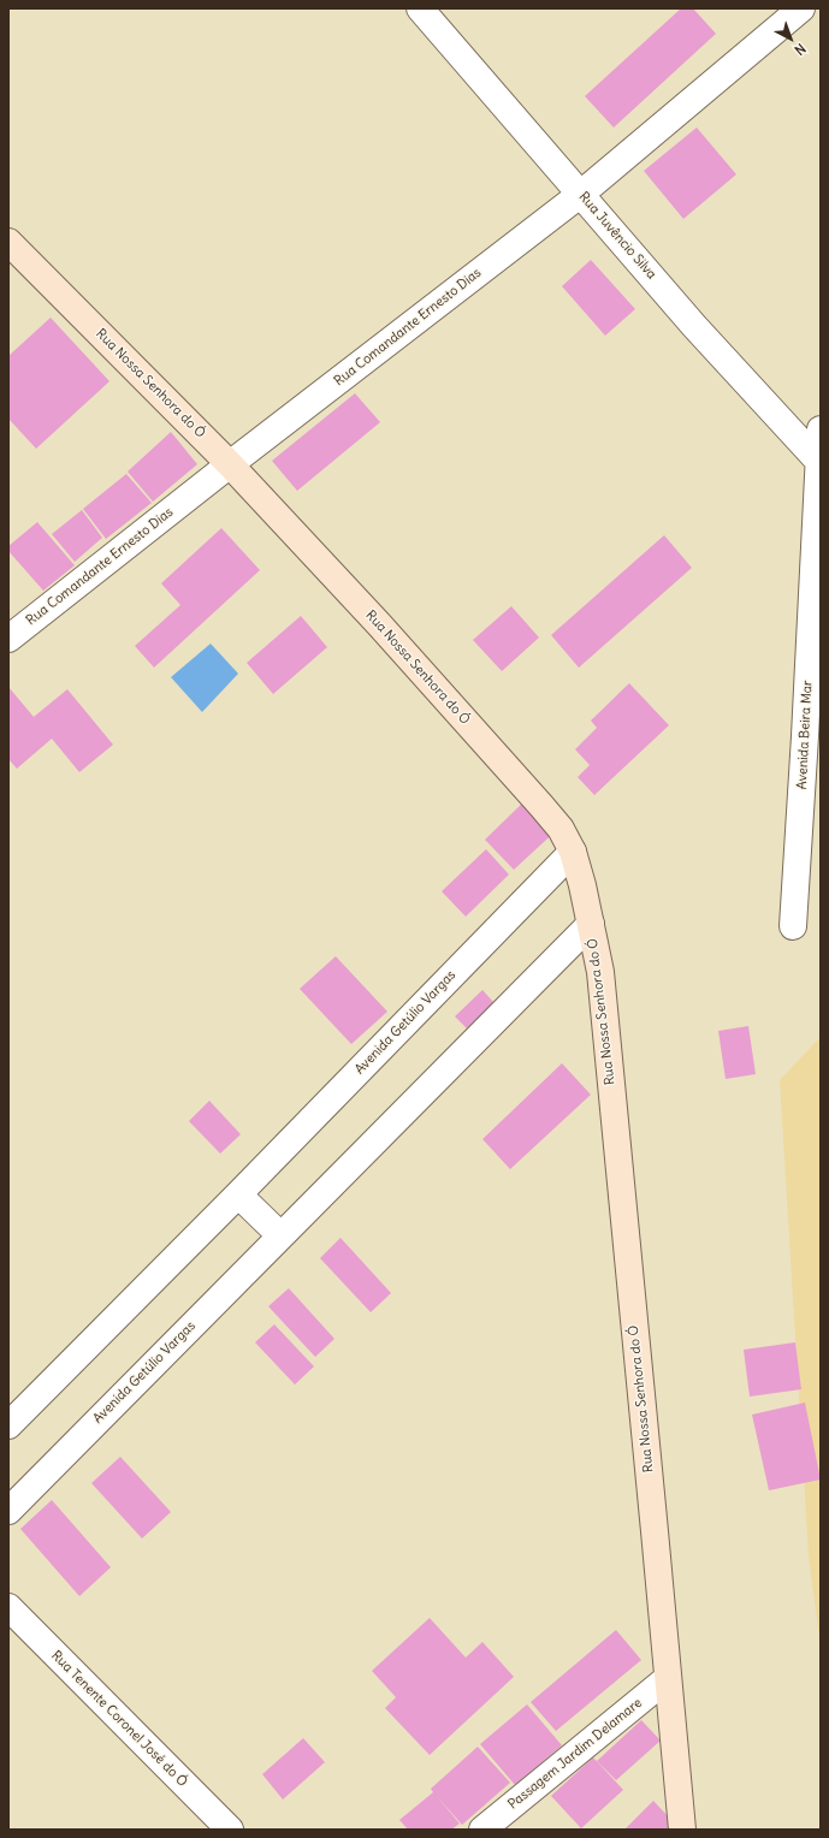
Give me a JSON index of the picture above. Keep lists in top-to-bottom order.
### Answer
{
  "streets": {
    "main road": ["Rua Nossa Senhora do Ó"],
    "street": [
      "Rua Juvêncio Silva",
      "Rua Comandante Ernesto Dias",
      "Avenida Beira Mar",
      "Avenida Getúlio Vargas",
      "Rua Tenente Coronel José do Ó",
      "Passagem Jardim Delamare"
    ]
  },
  "crossings": [
    ["Rua Juvêncio Silva", "Rua Comandante Ernesto Dias"],
    ["Rua Juvêncio Silva", "Avenida Beira Mar"],
    ["Rua Comandante Ernesto Dias", "Rua Nossa Senhora do Ó"],
    ["Rua Nossa Senhora do Ó", "Avenida Getúlio Vargas"],
    ["Rua Nossa Senhora do Ó", "Passagem Jardim Delamare"]
  ],
  "north": "bottom right"
}
